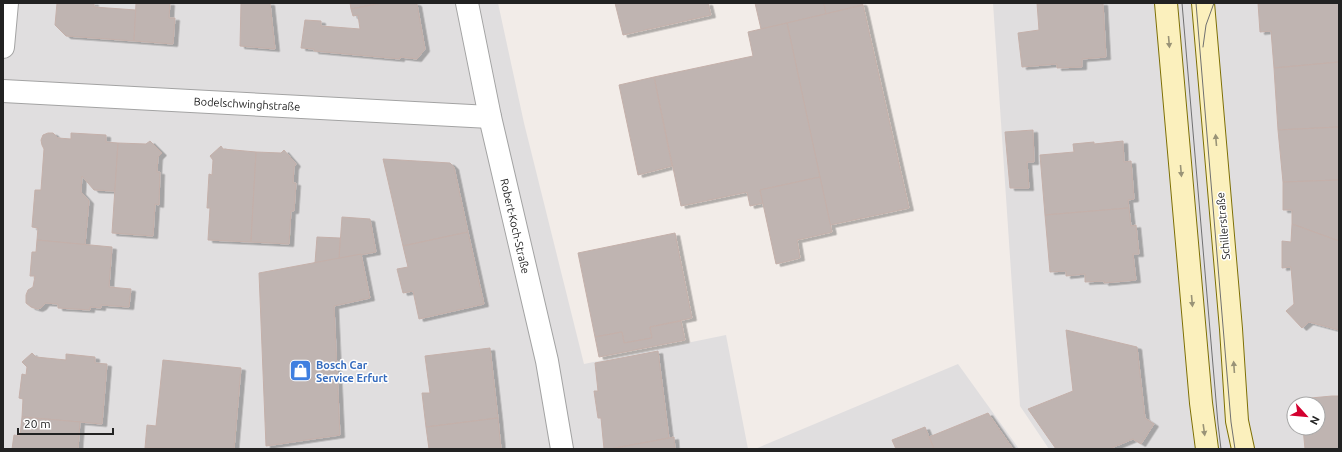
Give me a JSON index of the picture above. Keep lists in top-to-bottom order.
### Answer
{
  "streets": {
    "main road": ["Schillerstraße"],
    "street": ["Bodelschwinghstraße", "Robert-Koch-Straße"]
  },
  "crossings": [
    ["Bodelschwinghstraße", "Robert-Koch-Straße"]
  ],
  "places": {
    "shop": ["Bosch Car Service Erfurt"]
  },
  "scale_bar": "20 m",
  "north": "bottom right"
}
